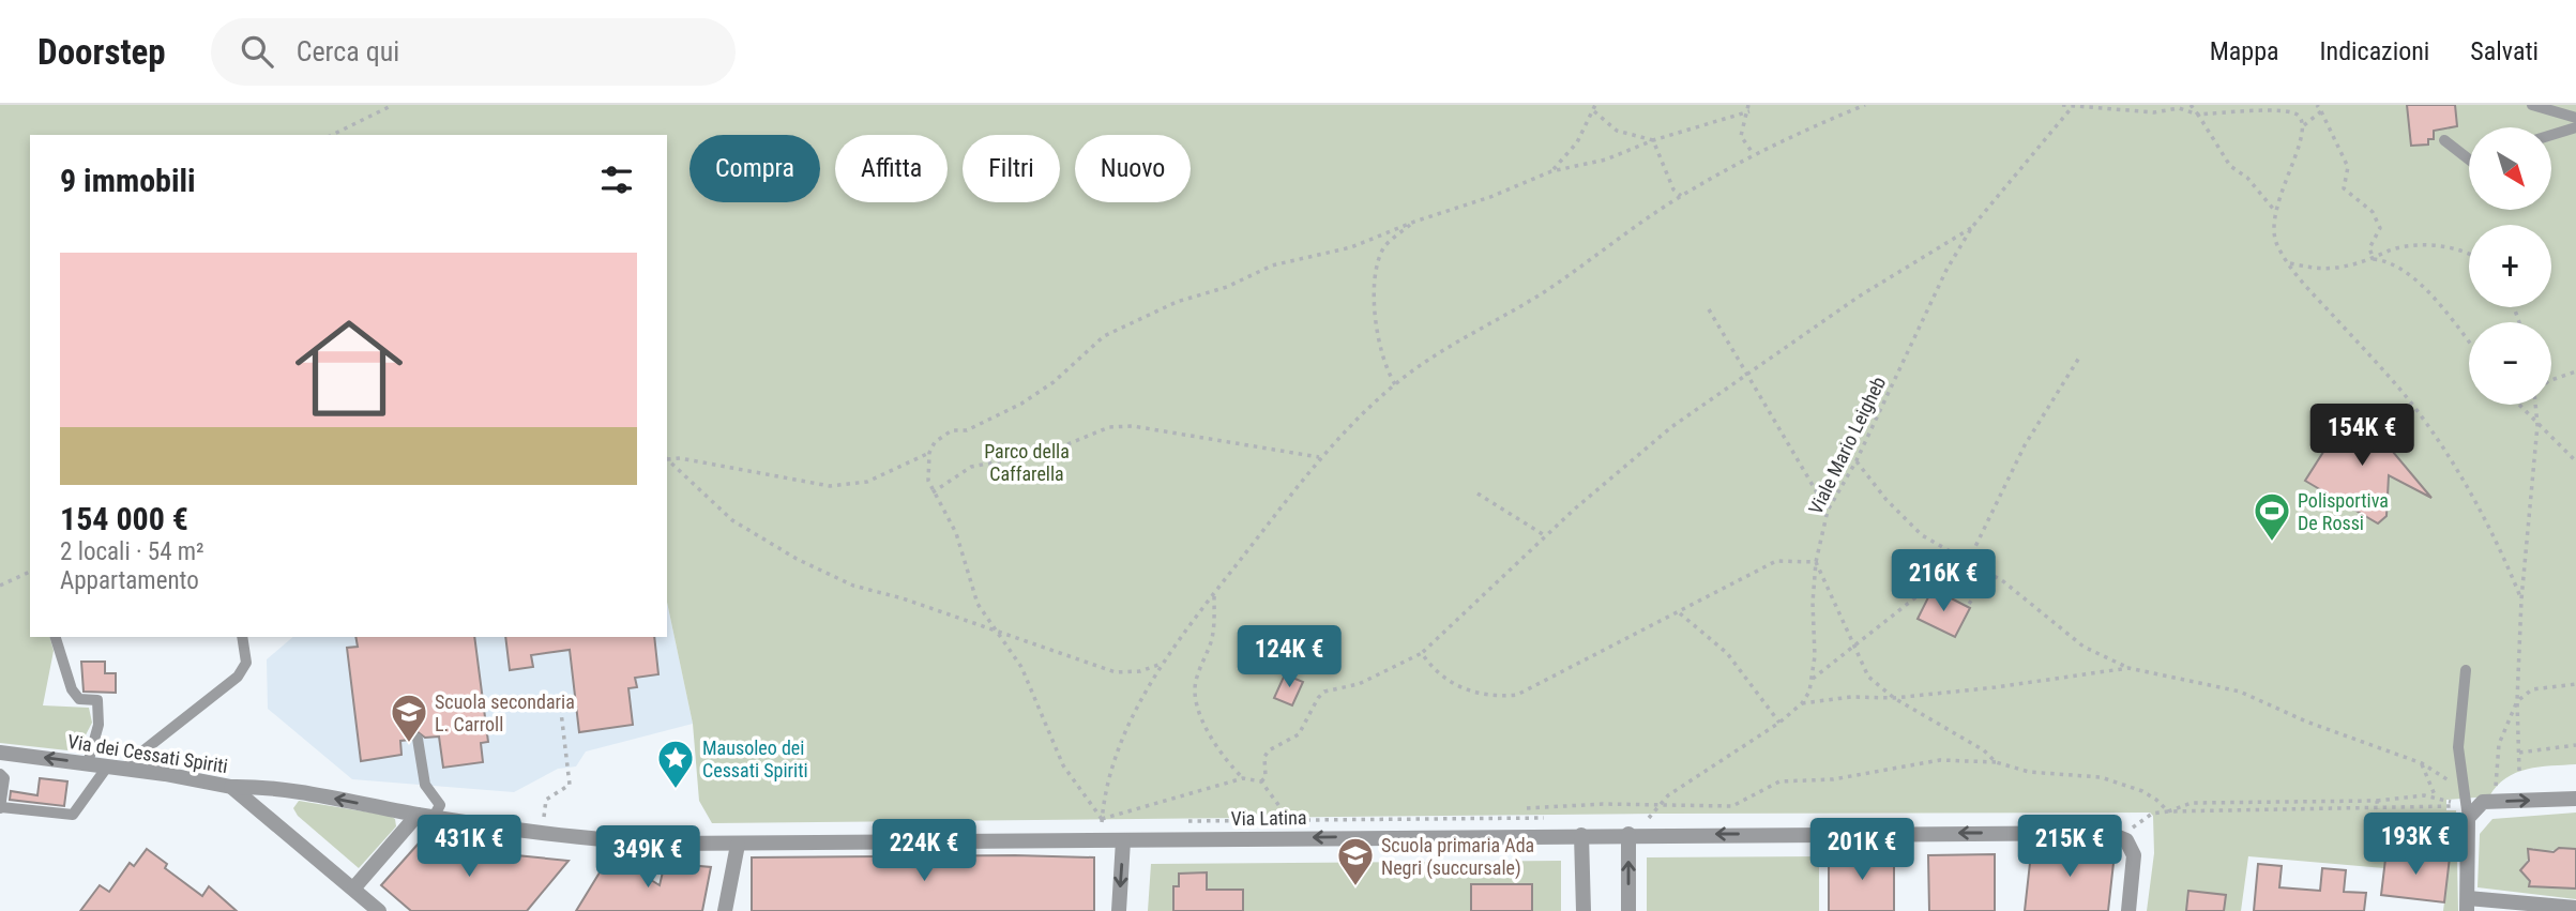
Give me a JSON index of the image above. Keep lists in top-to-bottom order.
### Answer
{
  "streets": {
    "street": ["Via dei Cessati Spiriti", "Via Latina"],
    "path": ["Viale Mario Leigheb"]
  },
  "crossings": [
    ["Via dei Cessati Spiriti", "Via Latina"]
  ],
  "one_way": ["Via Latina"],
  "parks": ["Parco della Caffarella"],
  "places": {
    "sports": ["Polisportiva De Rossi"],
    "school or university": ["Scuola secondaria L. Carroll", "Scuola primaria Ada Negri (succursale)"],
    "place": ["Mausoleo dei Cessati Spiriti"]
  },
  "north": "bottom right",
  "page": {
    "header": "Doorstep",
    "search": "Cerca qui",
    "nav": ["Mappa", "Indicazioni", "Salvati"],
    "map_buttons": ["+", "−"],
    "chip": [
      "Compra",
      "Affitta",
      "Filtri",
      "Nuovo"
    ],
    "heading": "9 immobili",
    "list": [
      {
        "name": "154 000 €",
        "note": "2 locali · 54 m² · Appartamento"
      }
    ],
    "price": [
      "154K €",
      "216K €",
      "124K €",
      "193K €",
      "431K €",
      "215K €",
      "201K €",
      "224K €",
      "349K €"
    ]
  }
}
